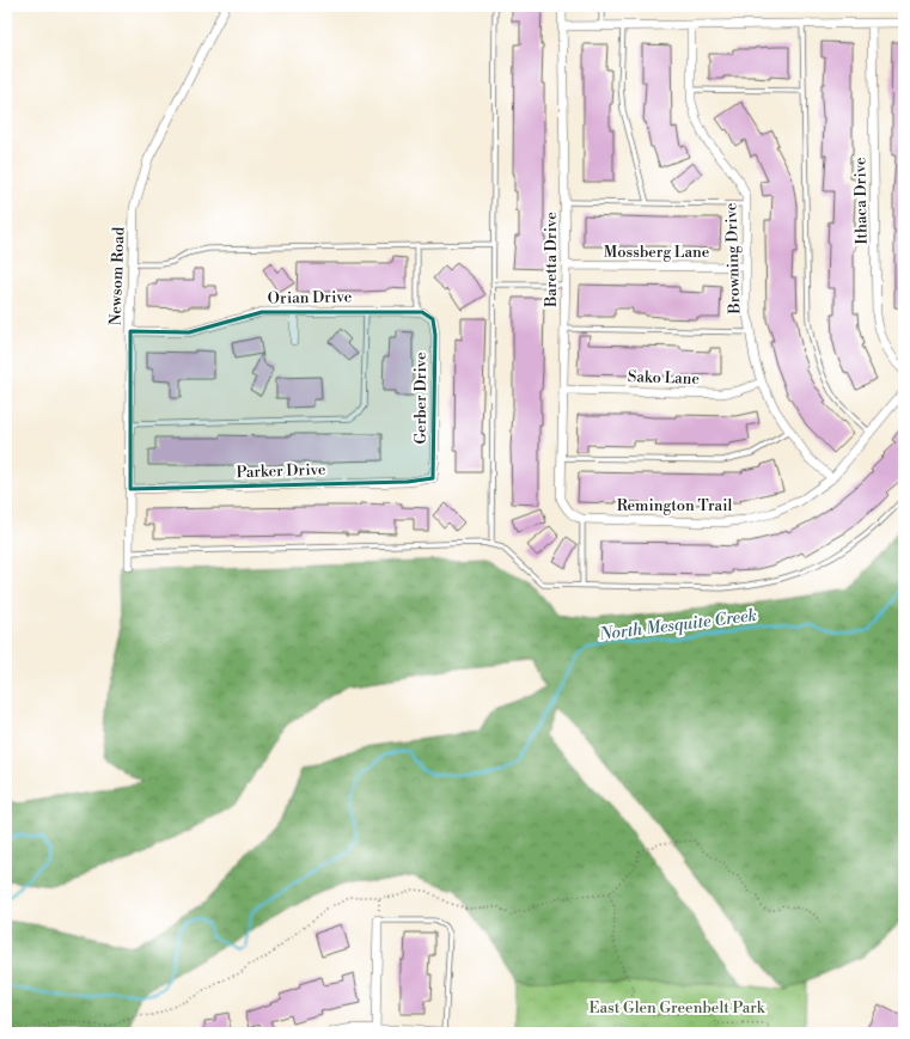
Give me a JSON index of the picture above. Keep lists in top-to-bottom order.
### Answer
{
  "streets": {
    "street": [
      "Ithaca Drive",
      "Mossberg Lane",
      "Browning Drive",
      "Baretta Drive",
      "Newsom Road",
      "Orian Drive",
      "Sako Lane",
      "Gerber Drive",
      "Parker Drive",
      "Remington Trail"
    ]
  },
  "crossings": [
    ["Mossberg Lane", "Browning Drive"],
    ["Mossberg Lane", "Baretta Drive"],
    ["Browning Drive", "Sako Lane"],
    ["Browning Drive", "Remington Trail"],
    ["Baretta Drive", "Sako Lane"],
    ["Baretta Drive", "Remington Trail"],
    ["Newsom Road", "Orian Drive"],
    ["Newsom Road", "Parker Drive"],
    ["Orian Drive", "Gerber Drive"],
    ["Gerber Drive", "Parker Drive"]
  ],
  "water": ["North Mesquite Creek"],
  "parks": ["East Glen Greenbelt Park"]
}
